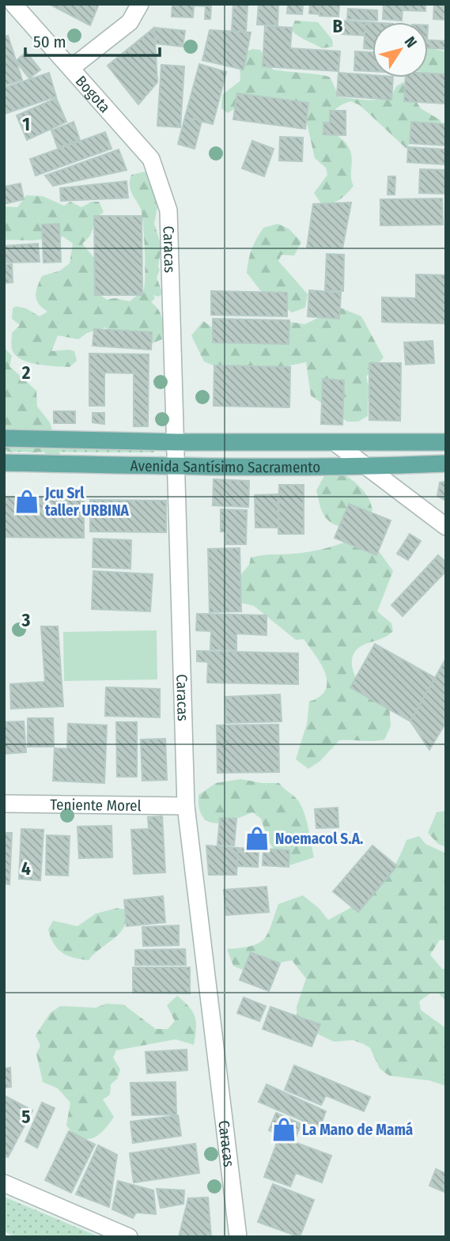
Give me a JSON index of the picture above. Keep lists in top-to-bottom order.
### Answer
{
  "streets": {
    "main road": ["Avenida Santísimo Sacramento"],
    "street": ["Bogota", "Caracas", "Teniente Morel"]
  },
  "crossings": [
    ["Bogota", "Caracas"],
    ["Caracas", "Avenida Santísimo Sacramento"],
    ["Caracas", "Teniente Morel"]
  ],
  "places": {
    "shop": ["Jcu Srl taller URBINA", "Noemacol S.A.", "La Mano de Mamá"]
  },
  "scale_bar": "50 m",
  "north": "top right",
  "grid": {
    "columns": ["B"],
    "rows": [
      "1",
      "2",
      "3",
      "4",
      "5"
    ]
  }
}
